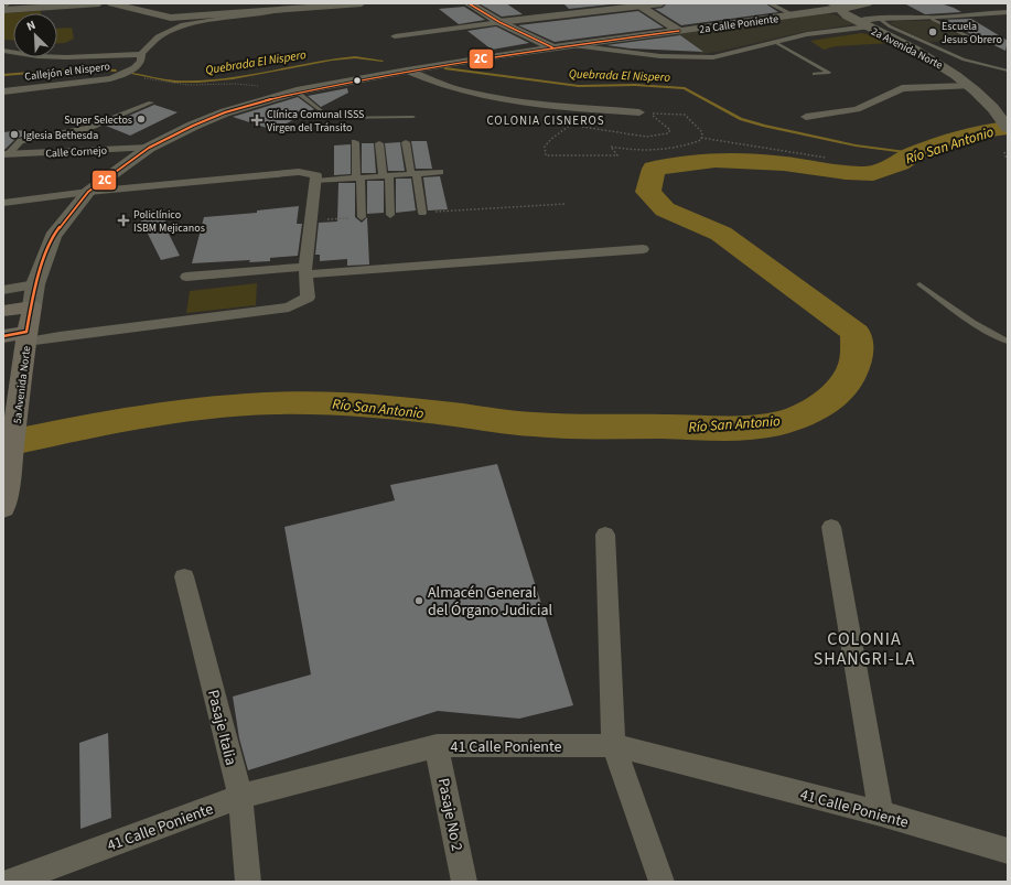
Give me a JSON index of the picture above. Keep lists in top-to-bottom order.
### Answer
{
  "streets": {
    "main road": ["2a Calle Poniente", "2a Avenida Norte", "5a Avenida Norte"],
    "street": [
      "Callejón el Nispero",
      "Calle Cornejo",
      "Pasaje Italia",
      "41 Calle Poniente",
      "Pasaje No 2"
    ]
  },
  "crossings": [
    ["2a Calle Poniente", "2a Avenida Norte"],
    ["2a Calle Poniente", "5a Avenida Norte"],
    ["Calle Cornejo", "5a Avenida Norte"],
    ["Pasaje Italia", "41 Calle Poniente"],
    ["41 Calle Poniente", "Pasaje No 2"]
  ],
  "districts": ["COLONIA CISNEROS", "COLONIA SHANGRI-LA"],
  "water": ["Quebrada El Nispero", "Río San Antonio"],
  "places": {
    "other": [
      "Escuela Jesus Obrero",
      "Super Selectos",
      "Iglesia Bethesda",
      "Almacén General del Órgano Judicial"
    ],
    "health": ["Clínica Comunal ISSS Virgen del Tránsito", "Policlínico ISBM Mejicanos"]
  },
  "lines": ["transit line 2C"],
  "north": "top left"
}
